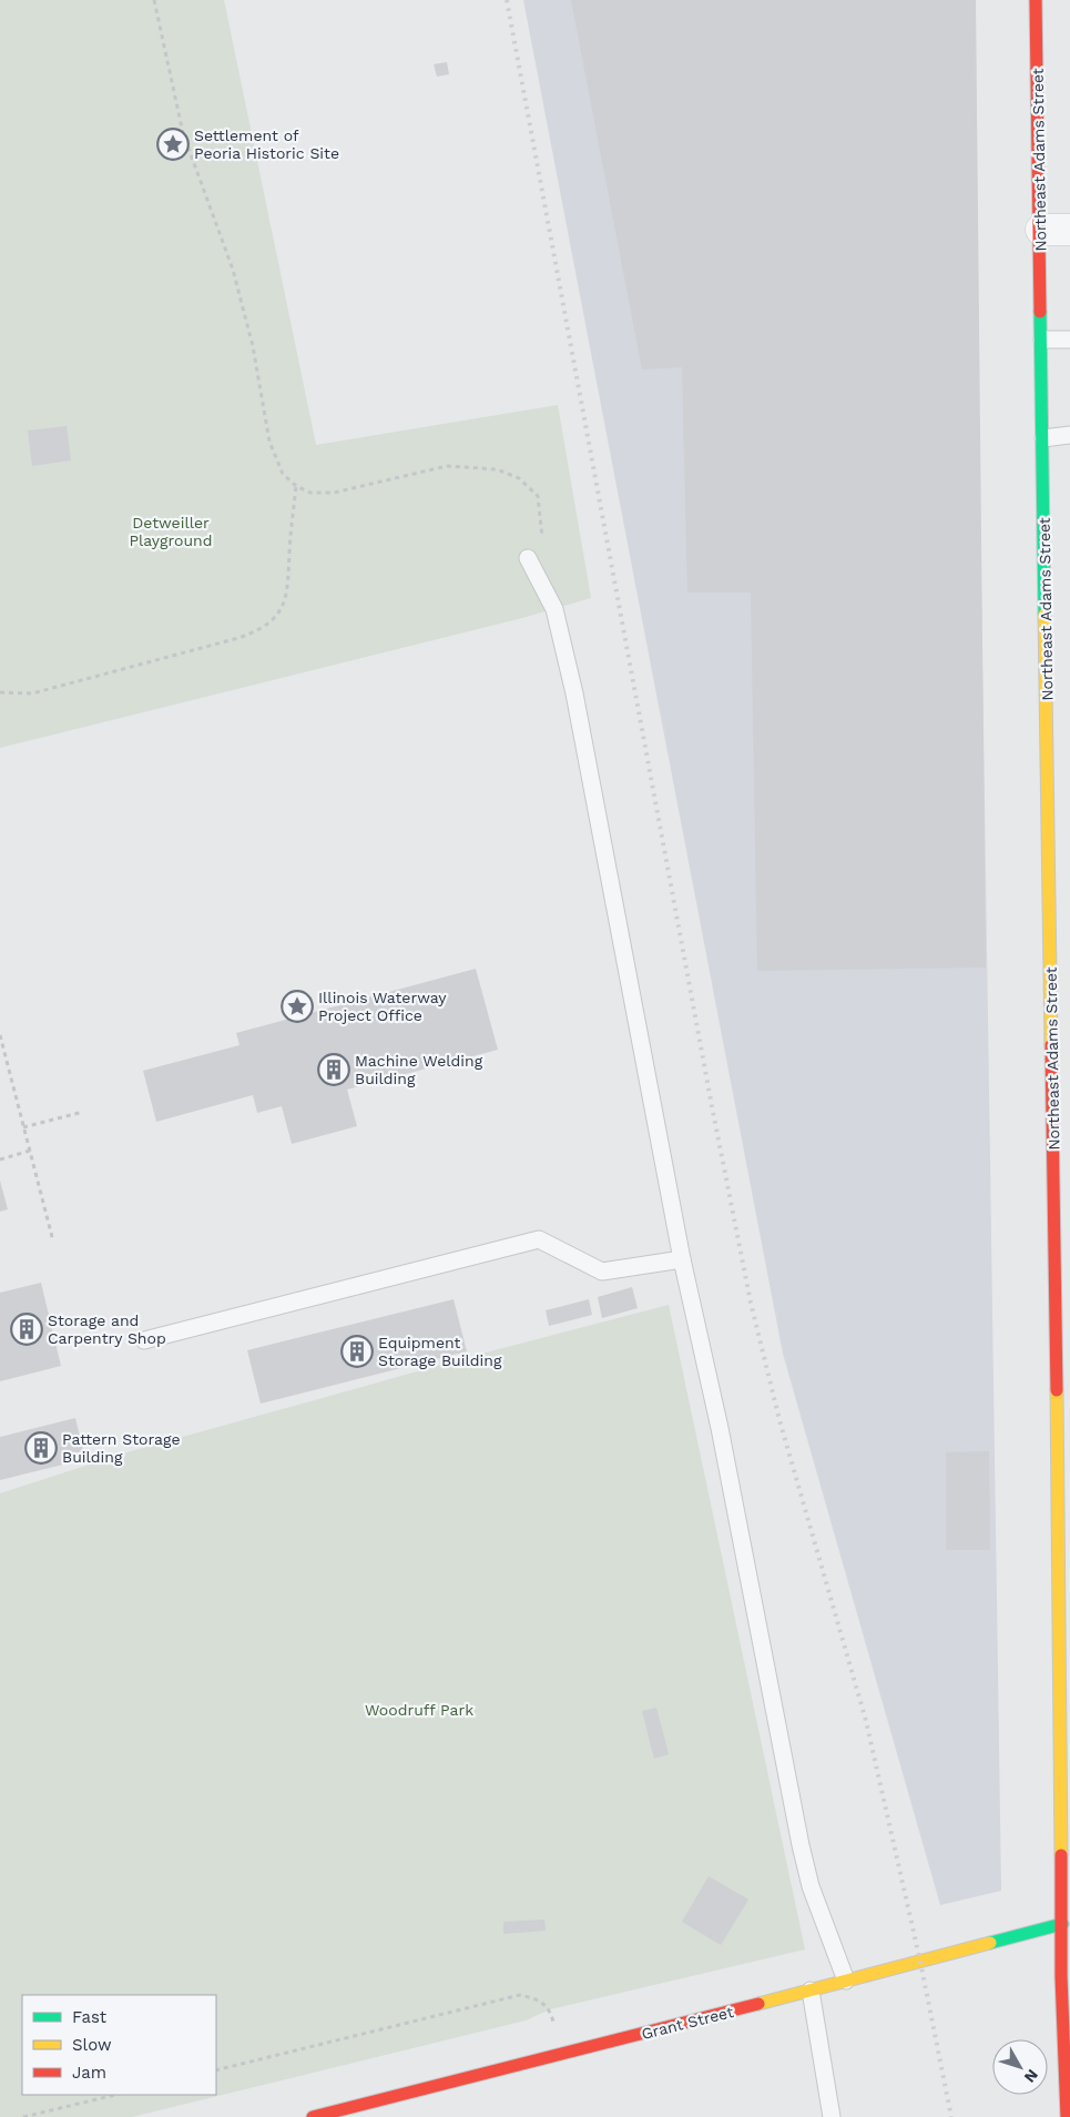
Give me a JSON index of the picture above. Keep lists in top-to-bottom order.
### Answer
{
  "streets": {
    "main road": ["Northeast Adams Street", "Grant Street"]
  },
  "crossings": [
    ["Northeast Adams Street", "Grant Street"]
  ],
  "parks": ["Detweiller Playground", "Woodruff Park"],
  "places": {
    "place": ["Settlement of Peoria Historic Site", "Illinois Waterway Project Office"],
    "building": [
      "Machine Welding Building",
      "Storage and Carpentry Shop",
      "Equipment Storage Building",
      "Pattern Storage Building"
    ]
  },
  "legend": ["Fast", "Slow", "Jam"],
  "north": "bottom right"
}
